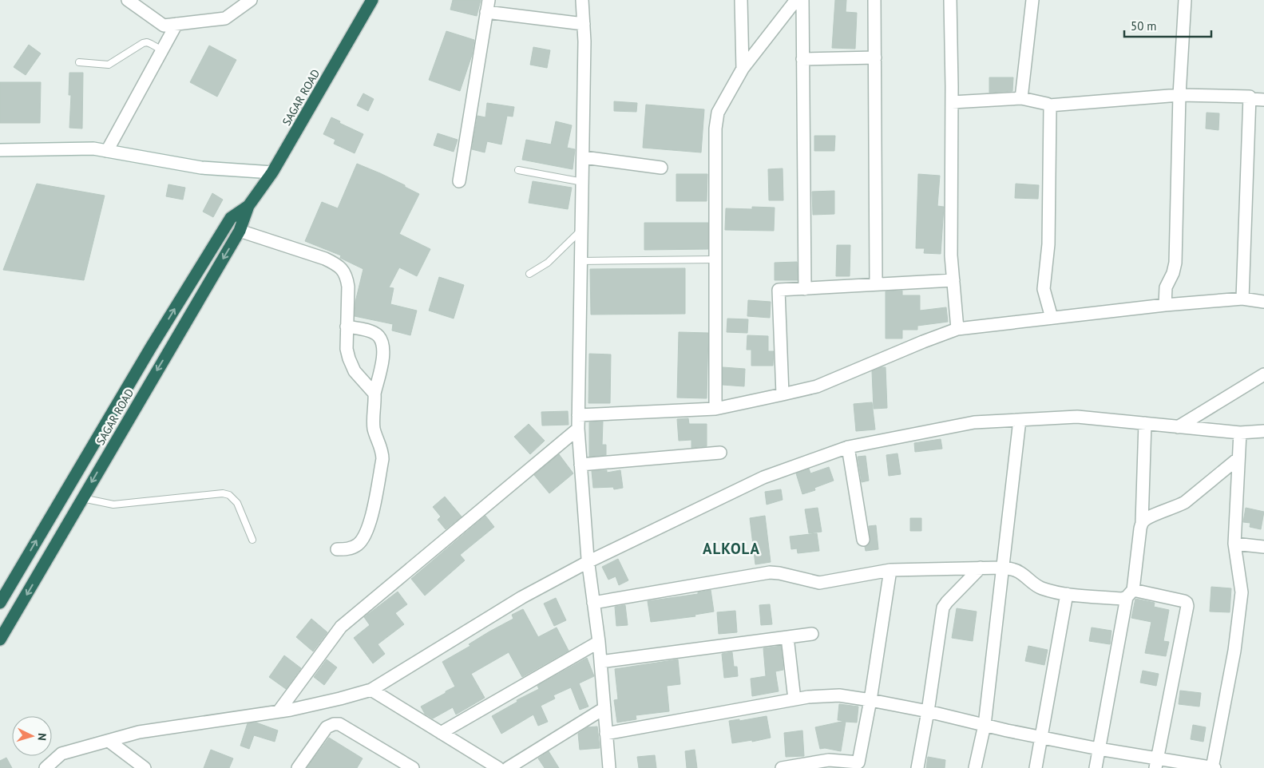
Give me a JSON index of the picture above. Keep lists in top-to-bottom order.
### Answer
{
  "streets": {
    "highway": ["SAGAR ROAD"]
  },
  "districts": ["ALKOLA"],
  "scale_bar": "50 m",
  "north": "right"
}
